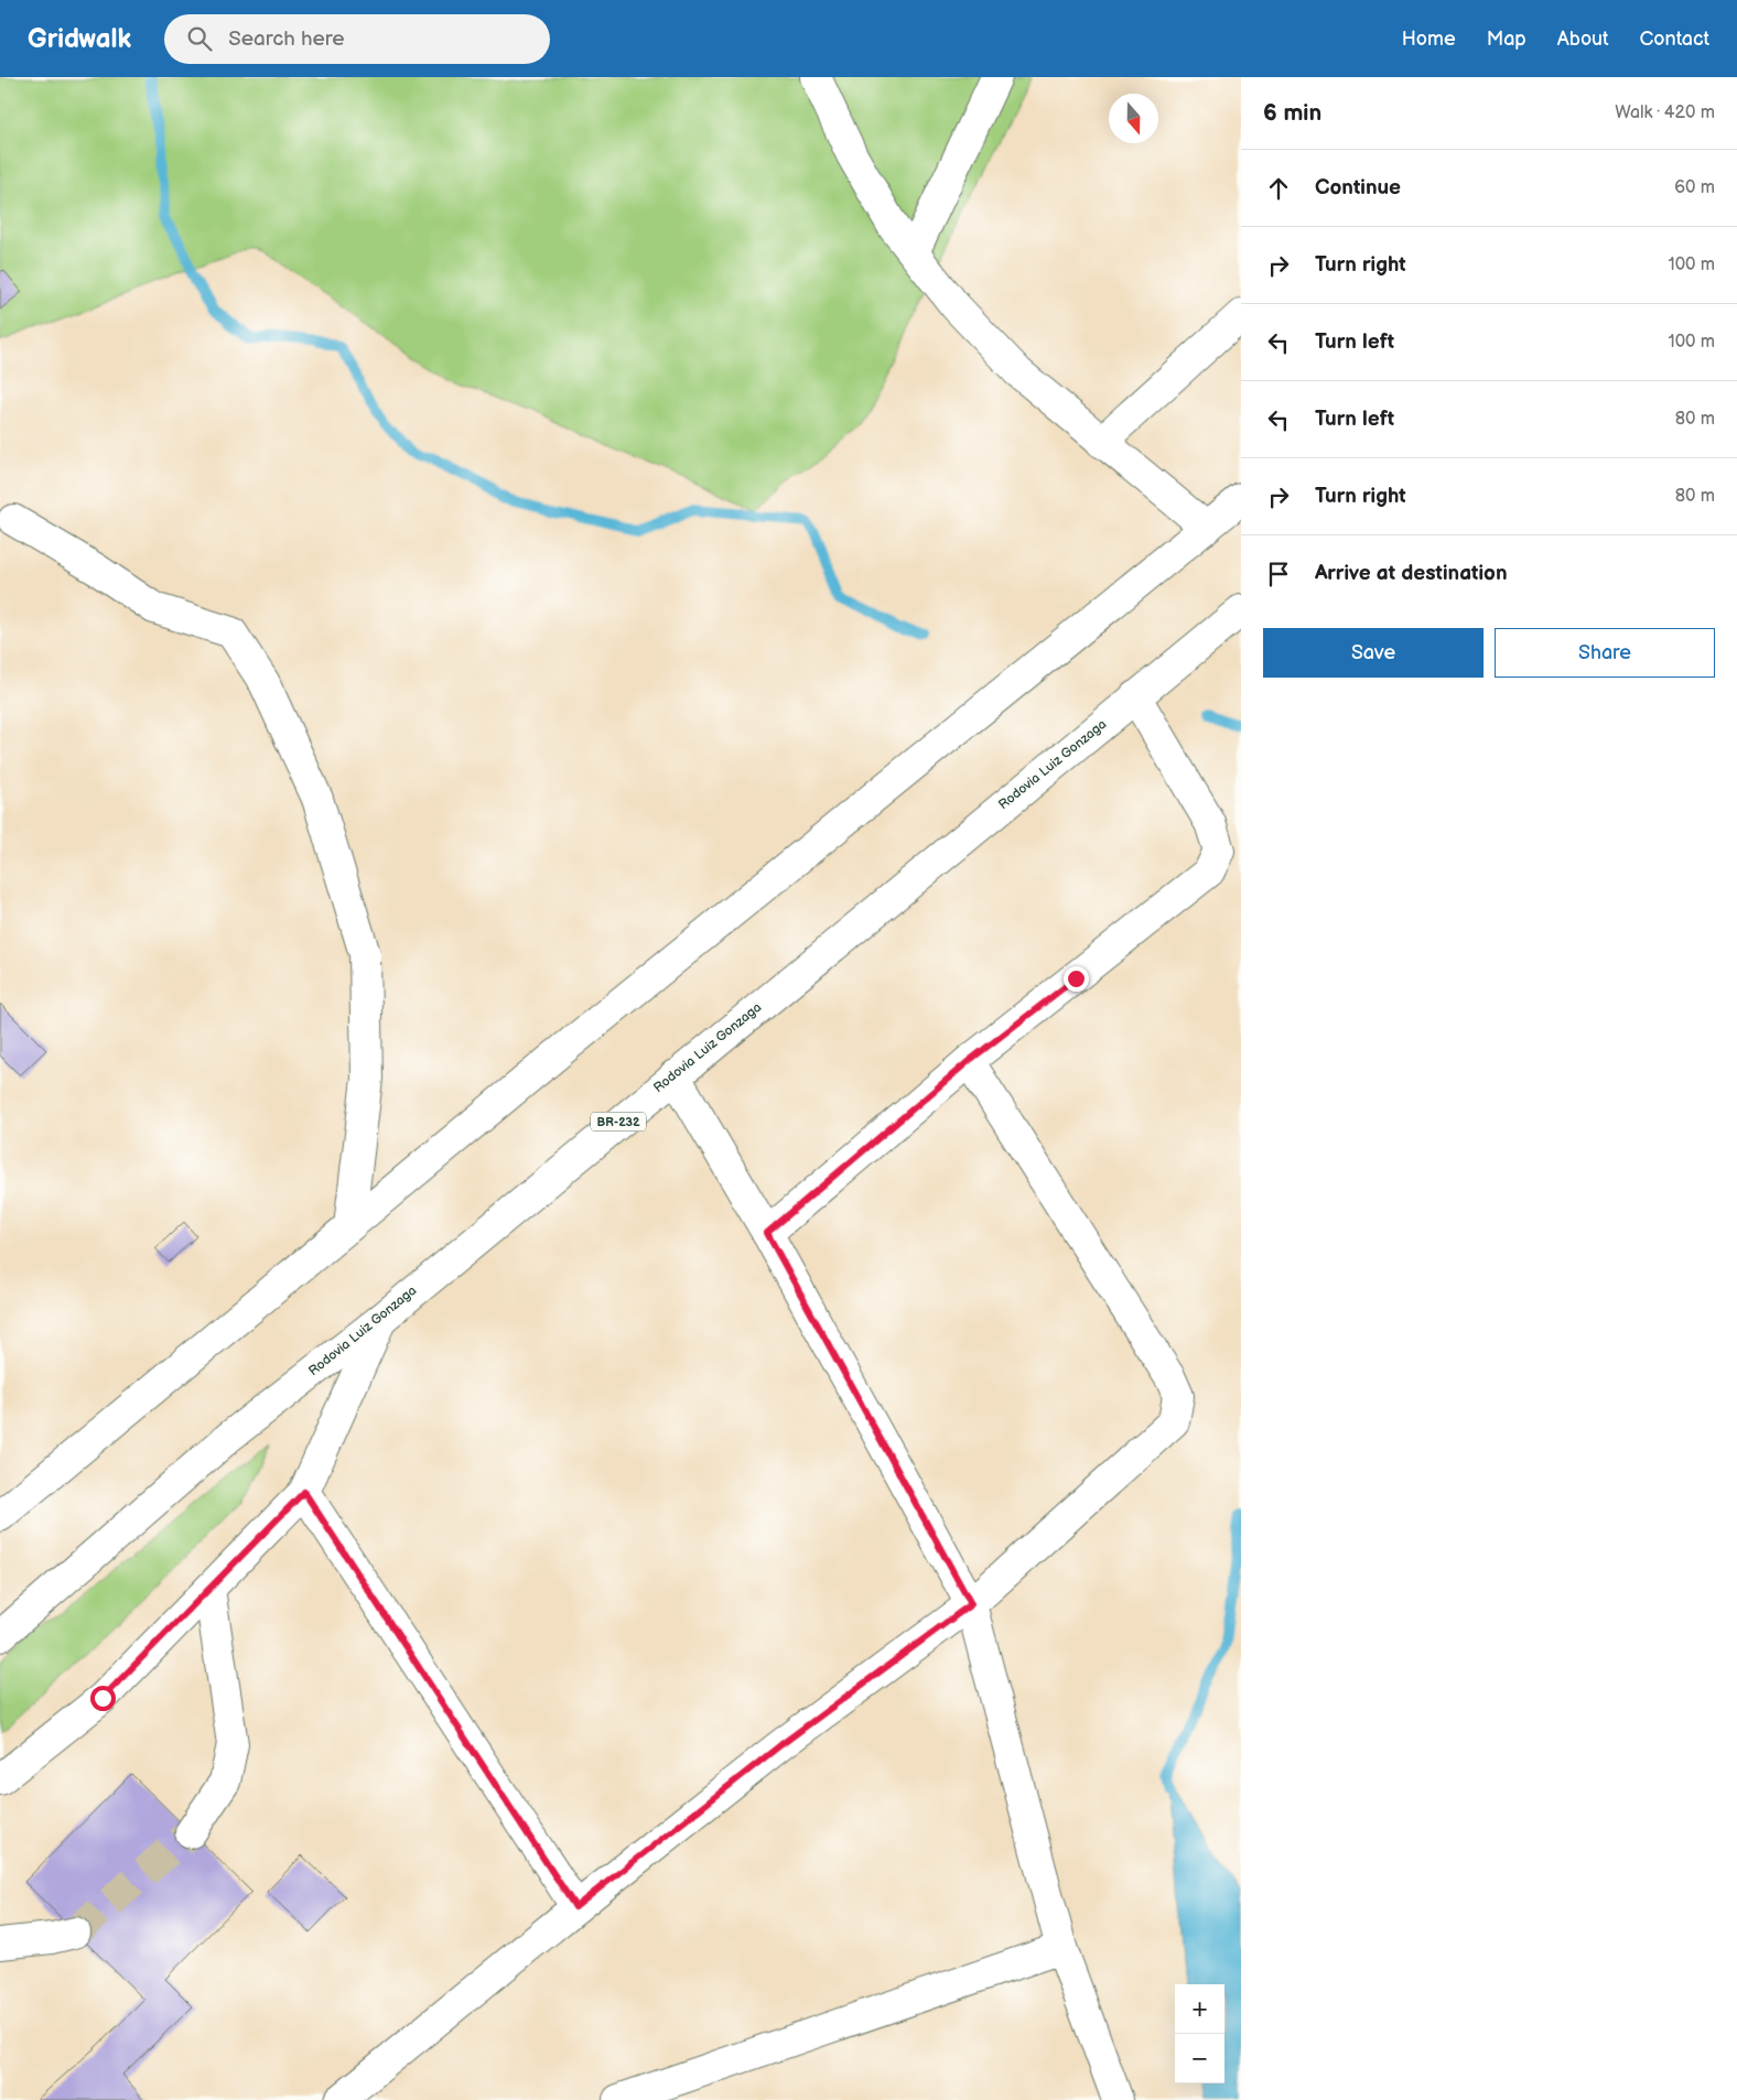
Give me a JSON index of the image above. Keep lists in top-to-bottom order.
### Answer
{
  "streets": {
    "main road": ["Rodovia Luiz Gonzaga", "BR-232"]
  },
  "north": "bottom",
  "page": {
    "header": "Gridwalk",
    "search": "Search here",
    "nav": [
      "Home",
      "Map",
      "About",
      "Contact"
    ],
    "heading": ["6 min", "Walk · 420 m"],
    "list": [
      ["Continue", "60 m"],
      ["Turn right", "100 m"],
      ["Turn left", "100 m"],
      ["Turn left", "80 m"],
      ["Turn right", "80 m"],
      "Arrive at destination"
    ],
    "buttons": ["Save", "Share"],
    "map_buttons": ["+", "−"]
  }
}
